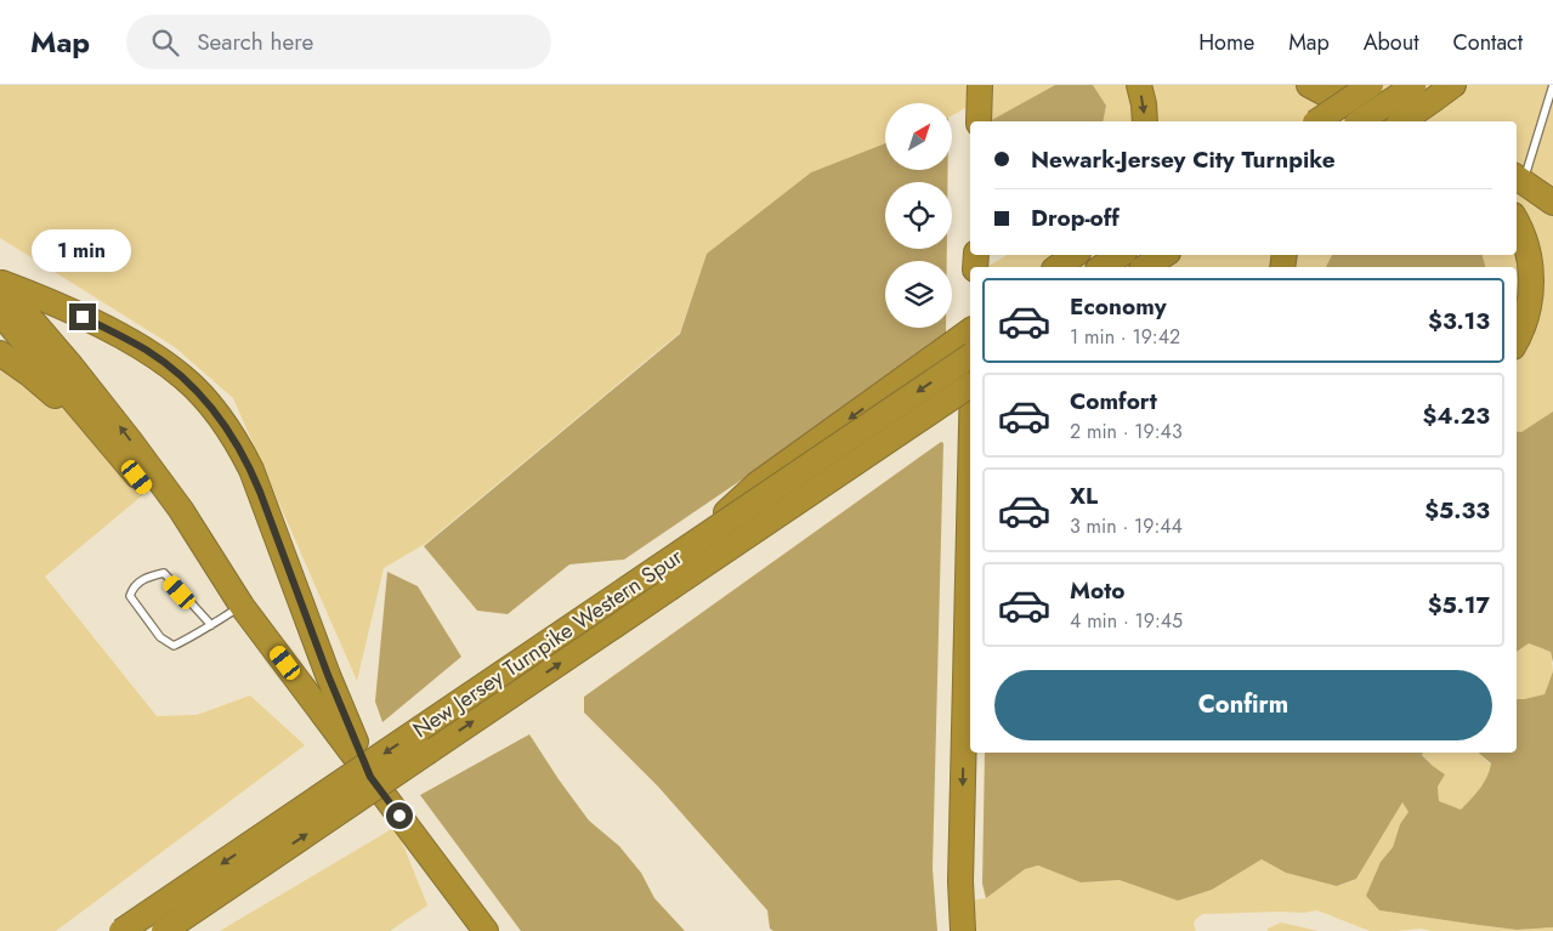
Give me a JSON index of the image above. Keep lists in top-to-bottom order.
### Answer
{
  "streets": {
    "highway": ["New Jersey Turnpike Western Spur"]
  },
  "north": "top right",
  "page": {
    "header": "Map",
    "search": "Search here",
    "nav": [
      "Home",
      "Map",
      "About",
      "Contact"
    ],
    "banner": ["Newark-Jersey City Turnpike", "Drop-off"],
    "bubble": "1 min",
    "list": [
      {
        "name": "Economy",
        "note": "1 min · 19:42",
        "value": "$3.13"
      },
      {
        "name": "Comfort",
        "note": "2 min · 19:43",
        "value": "$4.23"
      },
      {
        "name": "XL",
        "note": "3 min · 19:44",
        "value": "$5.33"
      },
      {
        "name": "Moto",
        "note": "4 min · 19:45",
        "value": "$5.17"
      }
    ],
    "buttons": "Confirm"
  }
}
